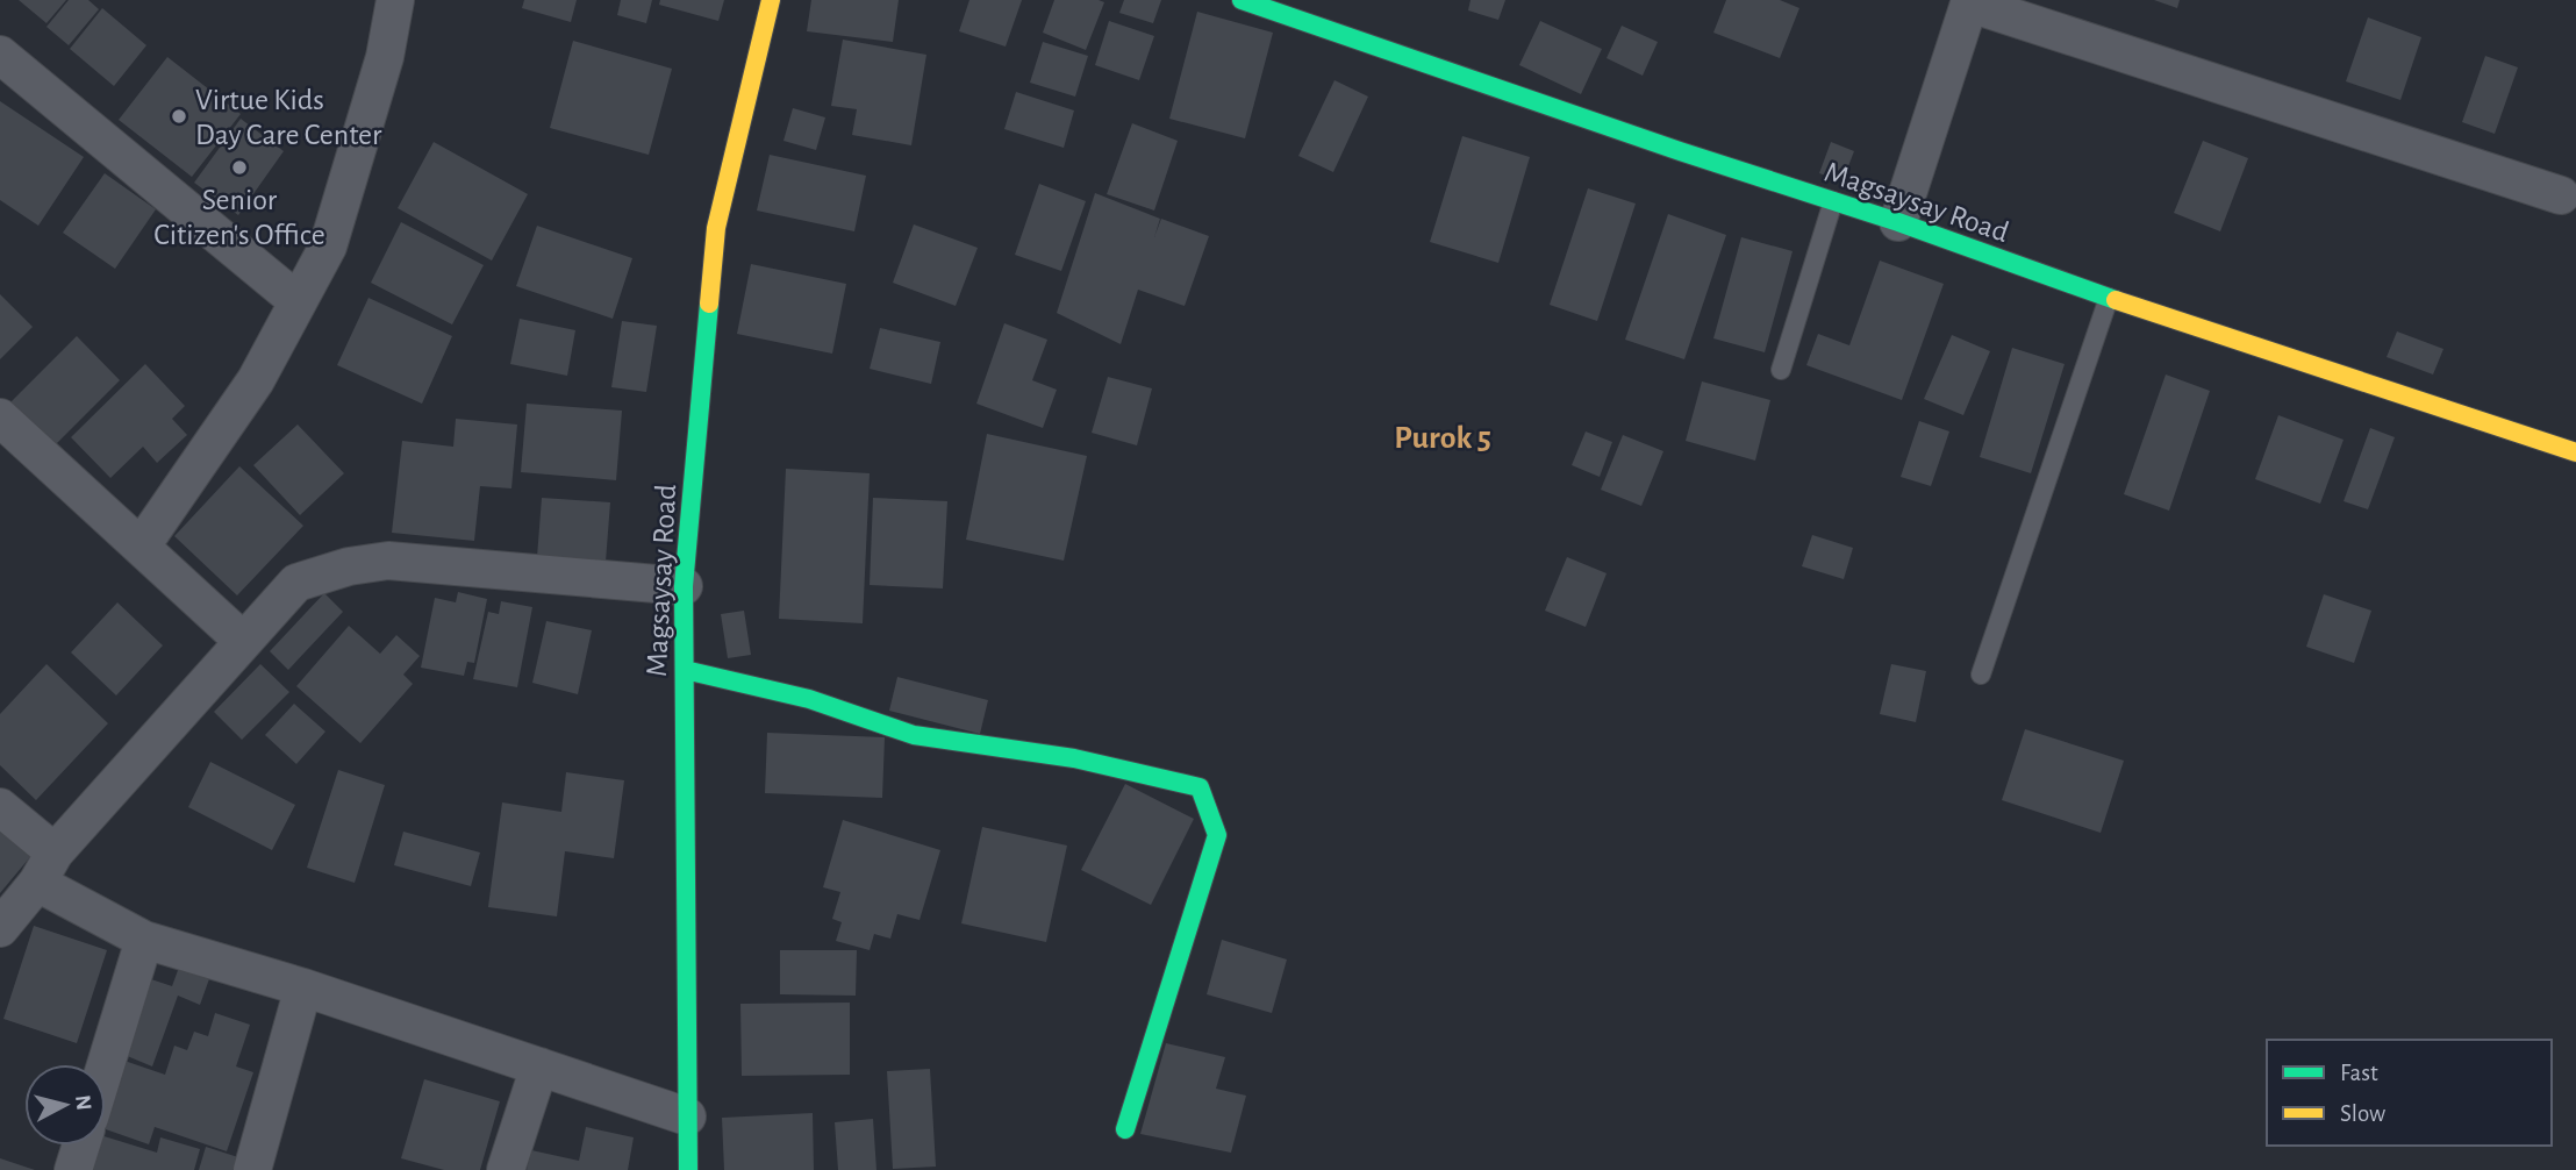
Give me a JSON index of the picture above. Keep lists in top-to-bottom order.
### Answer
{
  "streets": {
    "street": ["Magsaysay Road"]
  },
  "districts": ["Purok 5"],
  "places": ["Virtue Kids Day Care Center", "Senior Citizen's Office"],
  "legend": ["Fast", "Slow"],
  "north": "right"
}
